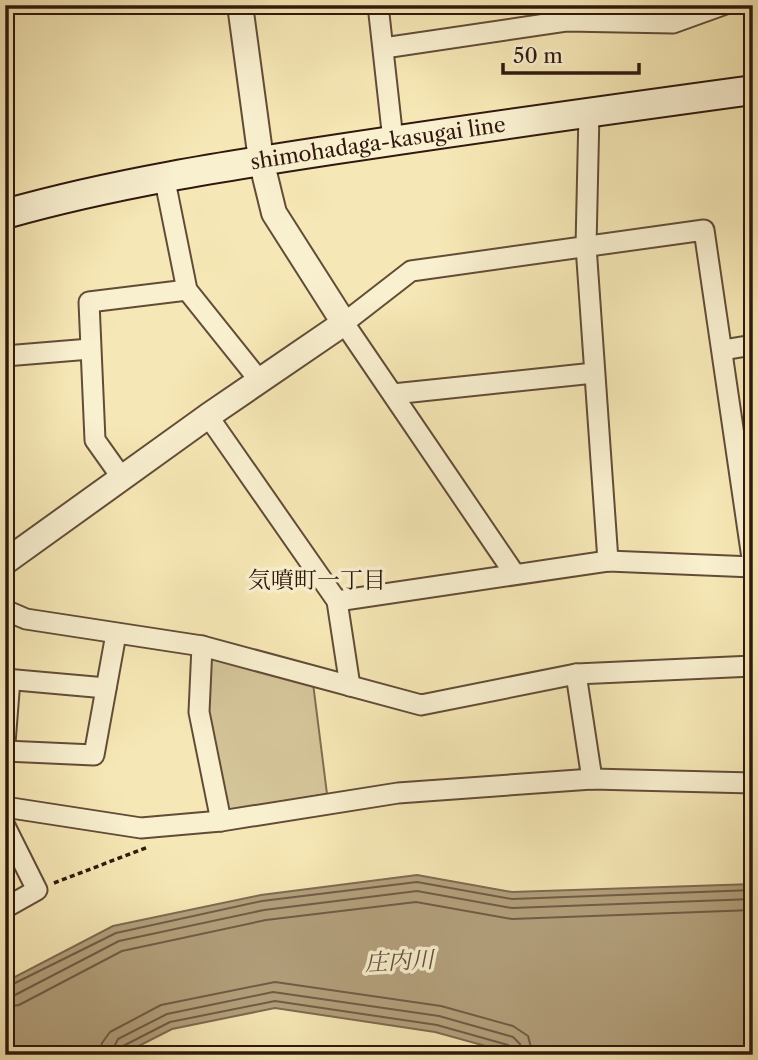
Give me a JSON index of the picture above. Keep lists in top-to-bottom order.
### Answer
{
  "streets": {
    "main road": ["shimohadaga-kasugai line"]
  },
  "districts": ["気噴町一丁目"],
  "water": ["庄内川"],
  "scale_bar": "50 m"
}
